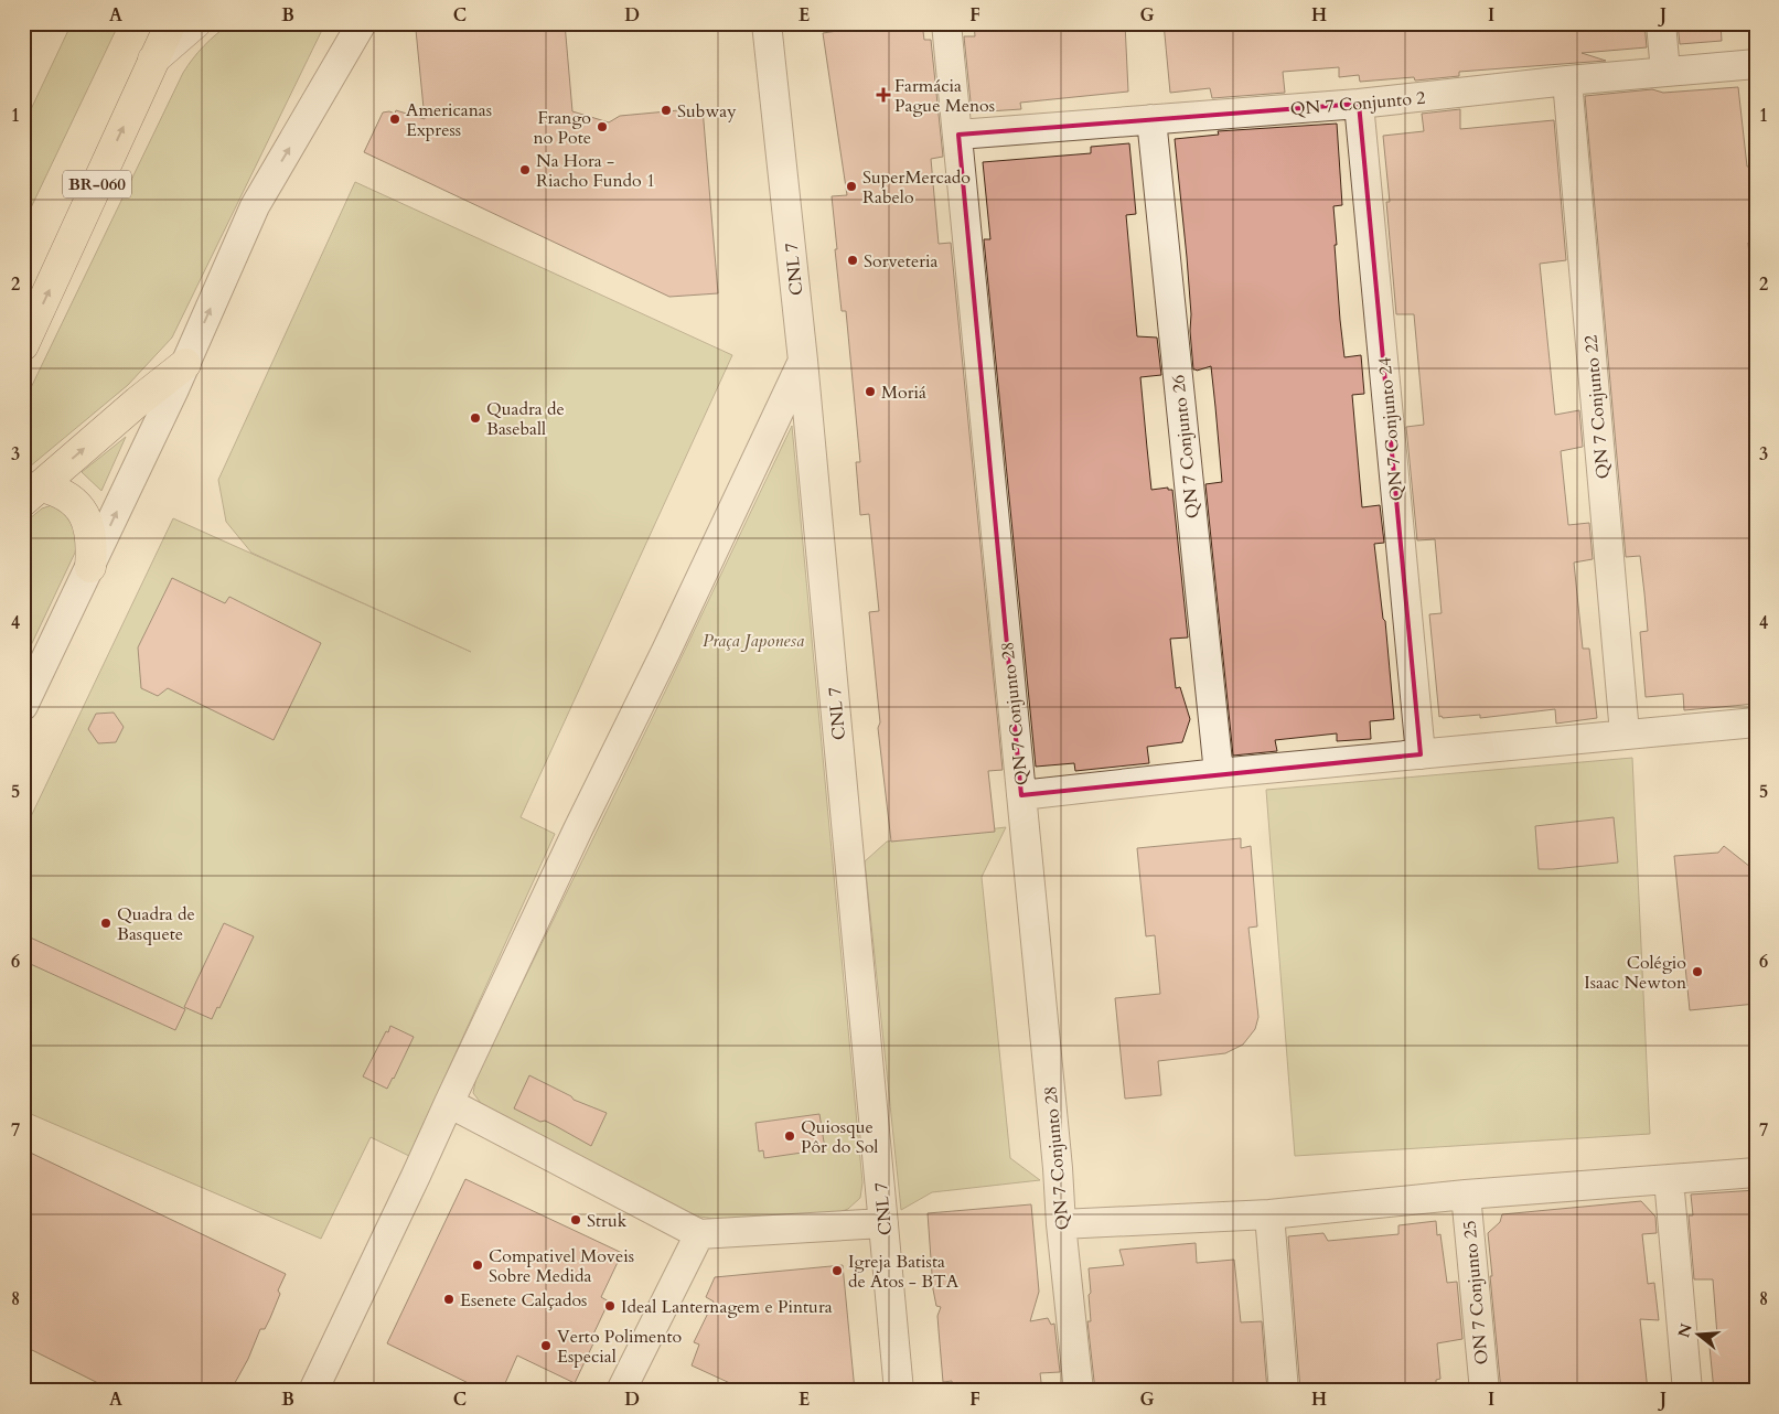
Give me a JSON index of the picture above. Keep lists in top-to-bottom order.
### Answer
{
  "streets": {
    "highway": ["BR-060"],
    "street": [
      "QN 7 Conjunto 2",
      "CNL 7",
      "QN 7 Conjunto 22",
      "QN 7 Conjunto 24",
      "QN 7 Conjunto 26",
      "QN 7 Conjunto 28",
      "ON 7 Conjunto 25"
    ]
  },
  "crossings": [
    ["QN 7 Conjunto 2", "QN 7 Conjunto 22"],
    ["QN 7 Conjunto 2", "QN 7 Conjunto 24"],
    ["QN 7 Conjunto 2", "QN 7 Conjunto 26"],
    ["QN 7 Conjunto 2", "QN 7 Conjunto 28"]
  ],
  "parks": ["Praça Japonesa"],
  "places": {
    "health": ["Farmácia Pague Menos"],
    "other": [
      "Subway",
      "Americanas Express",
      "Frango no Pote",
      "Na Hora - Riacho Fundo 1",
      "SuperMercado Rabelo",
      "Sorveteria",
      "Moriá",
      "Quadra de Baseball",
      "Quadra de Basquete",
      "Colégio Isaac Newton",
      "Quiosque Pôr do Sol",
      "Struk",
      "Compativel Moveis Sobre Medida",
      "Igreja Batista de Atos - BTA",
      "Esenete Calçados",
      "Ideal Lanternagem e Pintura",
      "Verto Polimento Especial"
    ]
  },
  "north": "left",
  "grid": {
    "columns": [
      "A",
      "B",
      "C",
      "D",
      "E",
      "F",
      "G",
      "H",
      "I",
      "J"
    ],
    "rows": [
      "1",
      "2",
      "3",
      "4",
      "5",
      "6",
      "7",
      "8"
    ]
  }
}
